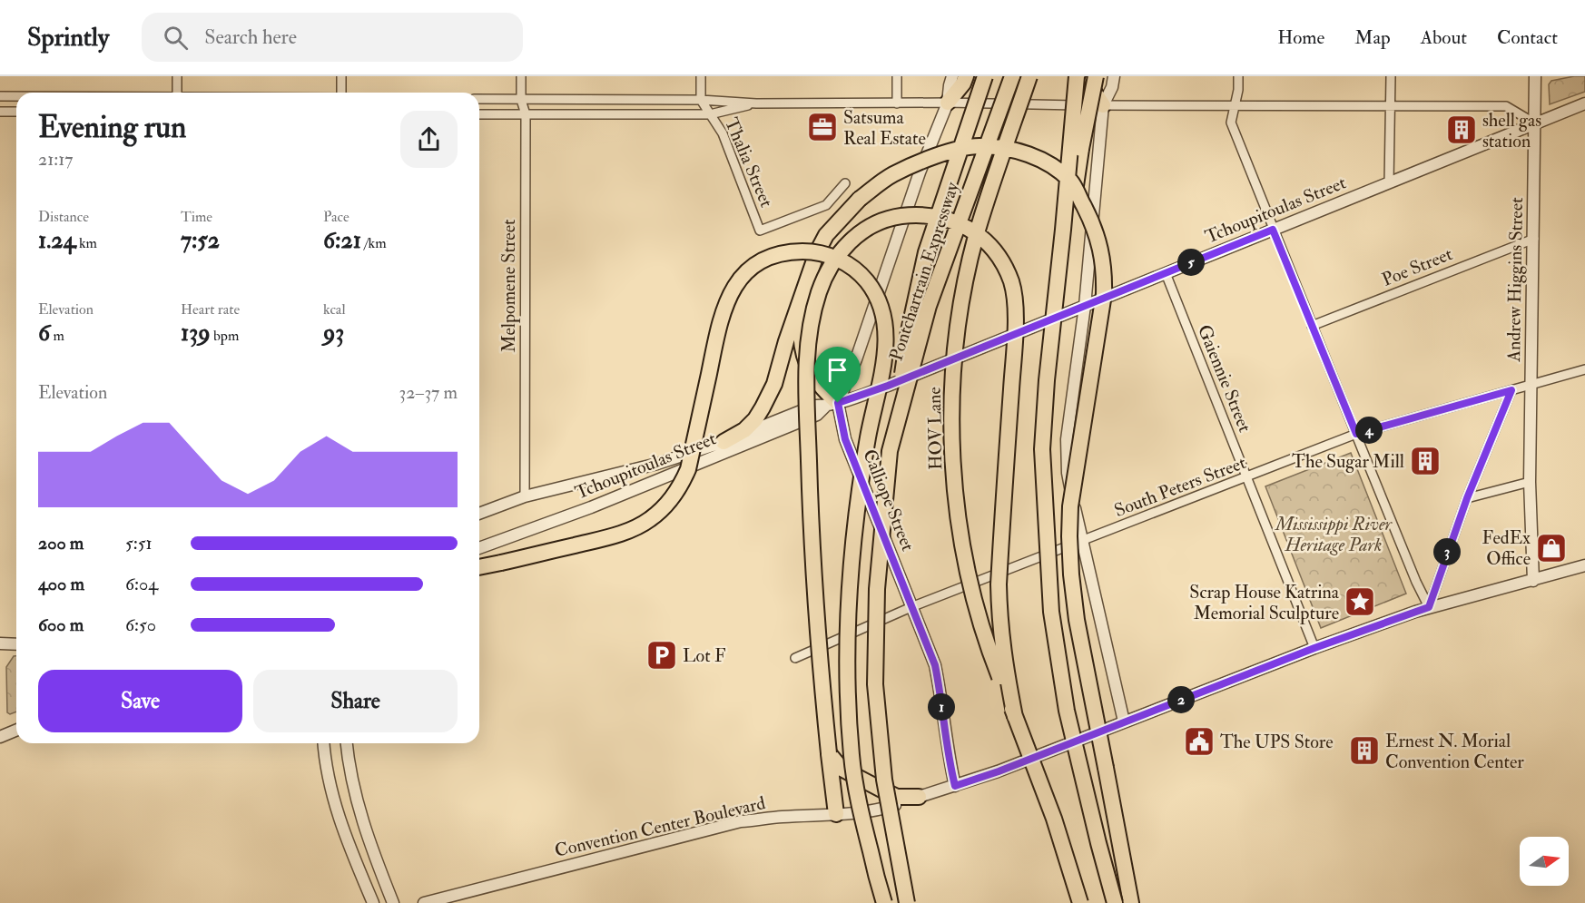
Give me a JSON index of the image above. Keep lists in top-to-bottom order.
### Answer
{
  "streets": {
    "highway": ["Pontchartrain Expressway", "HOV Lane"],
    "street": [
      "Thalia Street",
      "Tchoupitoulas Street",
      "Poe Street",
      "Andrew Higgins Street",
      "Melpomene Street",
      "Gaiennie Street",
      "South Peters Street",
      "Calliope Street",
      "Convention Center Boulevard"
    ]
  },
  "crossings": [
    ["Tchoupitoulas Street", "Andrew Higgins Street"],
    ["Tchoupitoulas Street", "Melpomene Street"],
    ["Tchoupitoulas Street", "Gaiennie Street"],
    ["Tchoupitoulas Street", "Calliope Street"],
    ["Poe Street", "Andrew Higgins Street"],
    ["Andrew Higgins Street", "South Peters Street"],
    ["Andrew Higgins Street", "Convention Center Boulevard"],
    ["Gaiennie Street", "South Peters Street"],
    ["Gaiennie Street", "Convention Center Boulevard"],
    ["South Peters Street", "Calliope Street"],
    ["Calliope Street", "Convention Center Boulevard"]
  ],
  "parks": ["Mississippi River Heritage Park"],
  "places": {
    "office": ["Satsuma Real Estate"],
    "building": ["shell gas station", "The Sugar Mill", "Ernest N. Morial Convention Center"],
    "shop": ["FedEx Office"],
    "place": ["Scrap House Katrina Memorial Sculpture"],
    "parking": ["Lot F"],
    "public building": ["The UPS Store"]
  },
  "north": "right",
  "page": {
    "header": "Sprintly",
    "search": "Search here",
    "nav": [
      "Home",
      "Map",
      "About",
      "Contact"
    ],
    "heading": ["Evening run", "21:17"],
    "stats": [
      ["Distance", "1.24 km"],
      ["Time", "7:52"],
      ["Pace", "6:21 /km"],
      ["Elevation", "6 m"],
      ["Heart rate", "139 bpm"],
      ["kcal", "93"]
    ],
    "pins": [
      "5",
      "4",
      "3",
      "2",
      "1"
    ],
    "chart": ["Elevation", "32–37 m"],
    "list": [
      {
        "name": "200 m",
        "note": "5:51"
      },
      {
        "name": "400 m",
        "note": "6:04"
      },
      {
        "name": "600 m",
        "note": "6:50"
      }
    ],
    "buttons": ["Save", "Share"]
  }
}
